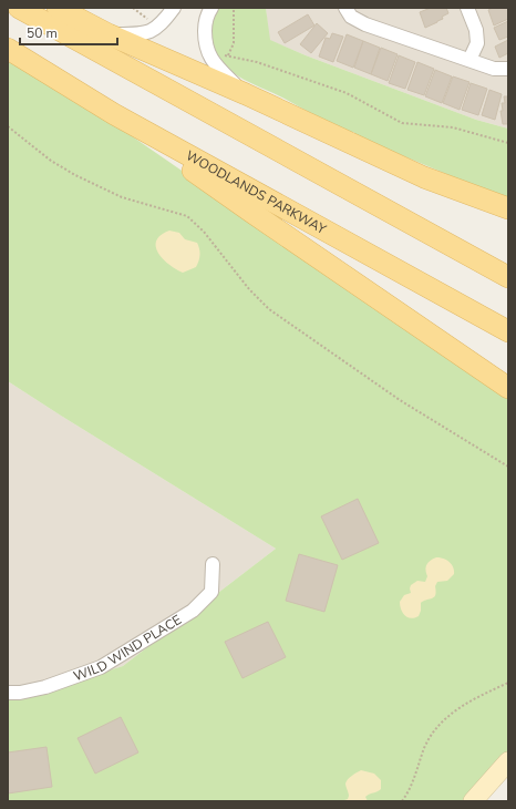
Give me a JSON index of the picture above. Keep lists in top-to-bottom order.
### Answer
{
  "streets": {
    "main road": ["WOODLANDS PARKWAY"],
    "street": ["WILD WIND PLACE"]
  },
  "scale_bar": "50 m"
}
